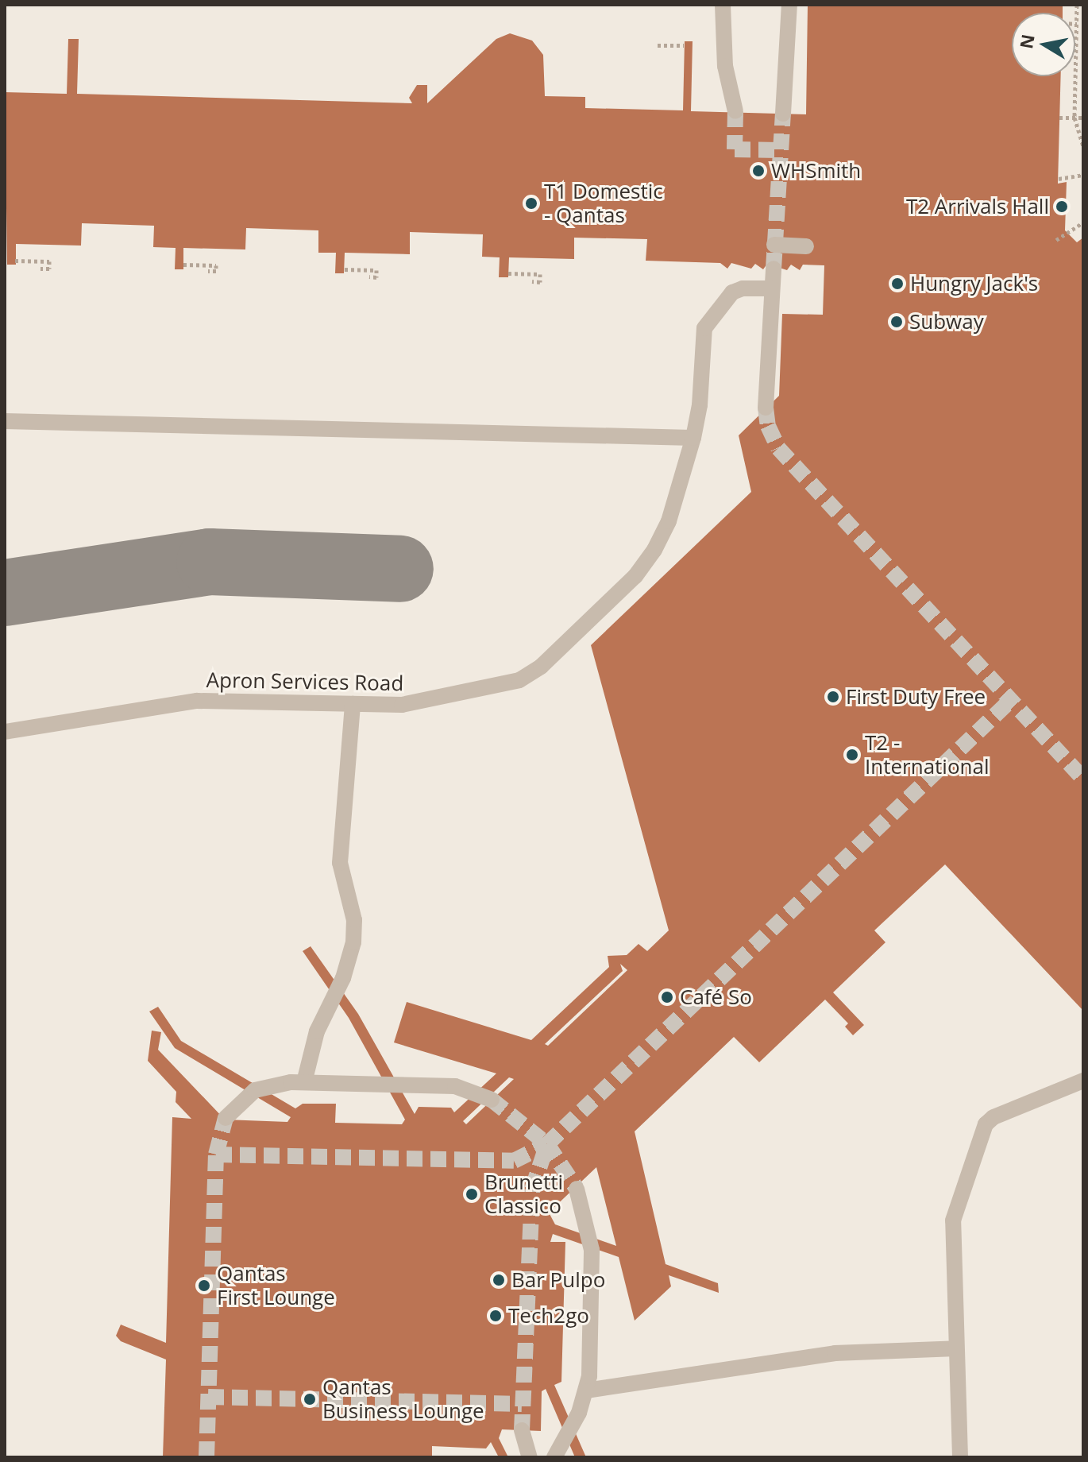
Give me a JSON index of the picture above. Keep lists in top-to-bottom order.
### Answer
{
  "streets": {
    "lane": ["Apron Services Road"]
  },
  "places": [
    "WHSmith",
    "T1 Domestic - Qantas",
    "T2 Arrivals Hall",
    "Hungry Jack's",
    "Subway",
    "First Duty Free",
    "T2 - International",
    "Café So",
    "Brunetti Classico",
    "Bar Pulpo",
    "Qantas First Lounge",
    "Tech2go",
    "Qantas Business Lounge"
  ],
  "north": "left"
}
